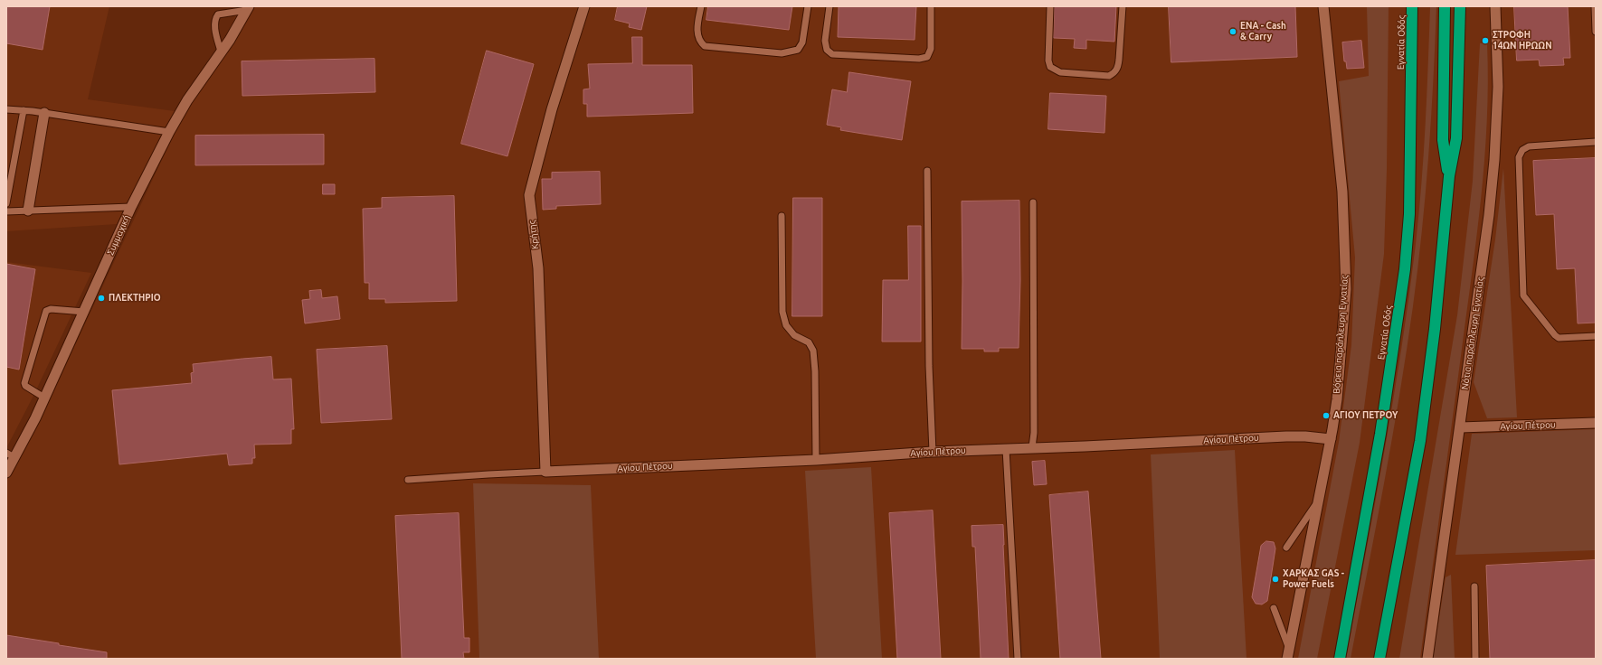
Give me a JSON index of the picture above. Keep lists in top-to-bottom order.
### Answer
{
  "streets": {
    "highway": ["Εγνατία Οδός"],
    "street": [
      "Συμμαχική",
      "Κρήτης",
      "Νότια παράπλευρη Εγνατίας",
      "Βόρεια παράπλευρη Εγνατίας",
      "Αγίου Πέτρου"
    ]
  },
  "crossings": [
    ["Κρήτης", "Αγίου Πέτρου"],
    ["Νότια παράπλευρη Εγνατίας", "Αγίου Πέτρου"],
    ["Βόρεια παράπλευρη Εγνατίας", "Αγίου Πέτρου"]
  ],
  "places": [
    "ENA - Cash & Carry",
    "ΣΤΡΟΦΗ 14ΩΝ ΗΡΩΩΝ",
    "ΠΛΕΚΤΗΡΙΟ",
    "ΑΓΙΟΥ ΠΕΤΡΟΥ",
    "ΧΑΡΚΑΣ GAS - Power Fuels"
  ]
}
